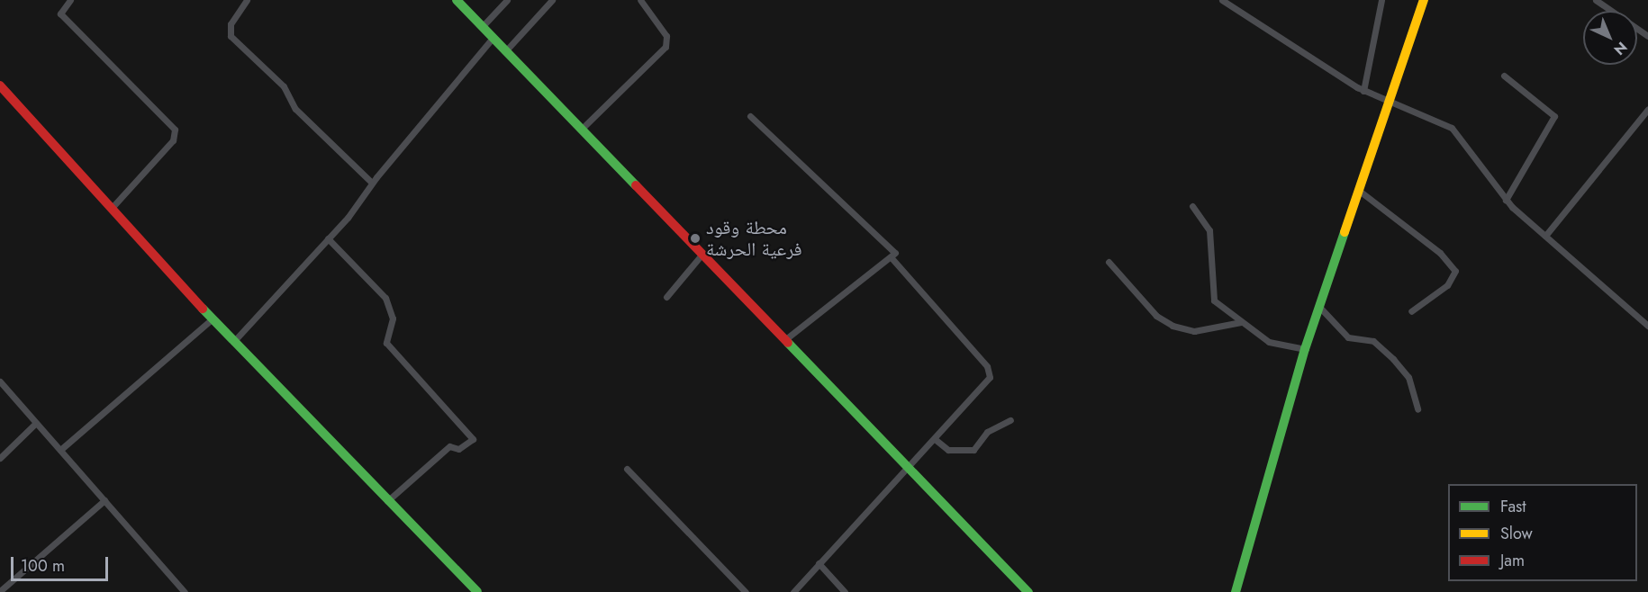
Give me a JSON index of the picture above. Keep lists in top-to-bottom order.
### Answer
{
  "places": ["محطة وقود فرعية الحرشة"],
  "legend": ["Fast", "Slow", "Jam"],
  "scale_bar": "100 m",
  "north": "bottom right"
}
